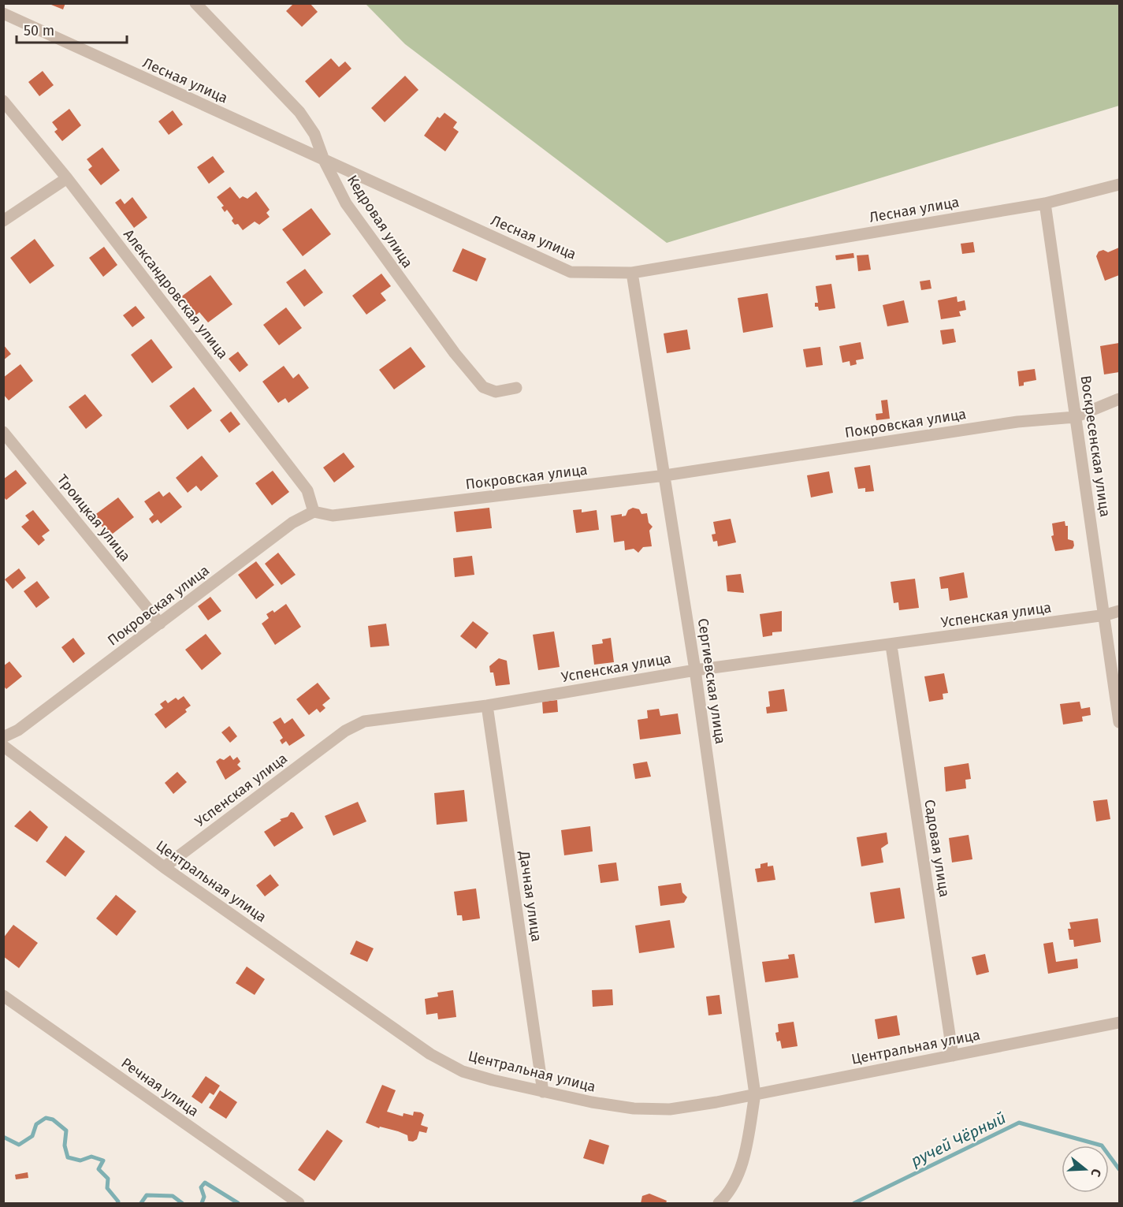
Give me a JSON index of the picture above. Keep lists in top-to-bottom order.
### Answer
{
  "streets": {
    "street": [
      "Лесная улица",
      "Кедровая улица",
      "Александровская улица",
      "Покровская улица",
      "Воскресенская улица",
      "Троицкая улица",
      "Успенская улица",
      "Сергиевская улица",
      "Садовая улица",
      "Центральная улица",
      "Дачная улица",
      "Речная улица"
    ]
  },
  "crossings": [
    ["Лесная улица", "Кедровая улица"],
    ["Лесная улица", "Воскресенская улица"],
    ["Лесная улица", "Сергиевская улица"],
    ["Александровская улица", "Покровская улица"],
    ["Покровская улица", "Воскресенская улица"],
    ["Покровская улица", "Троицкая улица"],
    ["Покровская улица", "Сергиевская улица"],
    ["Воскресенская улица", "Успенская улица"],
    ["Успенская улица", "Сергиевская улица"],
    ["Успенская улица", "Садовая улица"],
    ["Успенская улица", "Центральная улица"],
    ["Успенская улица", "Дачная улица"],
    ["Сергиевская улица", "Центральная улица"],
    ["Садовая улица", "Центральная улица"],
    ["Центральная улица", "Дачная улица"]
  ],
  "water": ["ручей Чёрный"],
  "scale_bar": "50 m",
  "north": "right"
}
